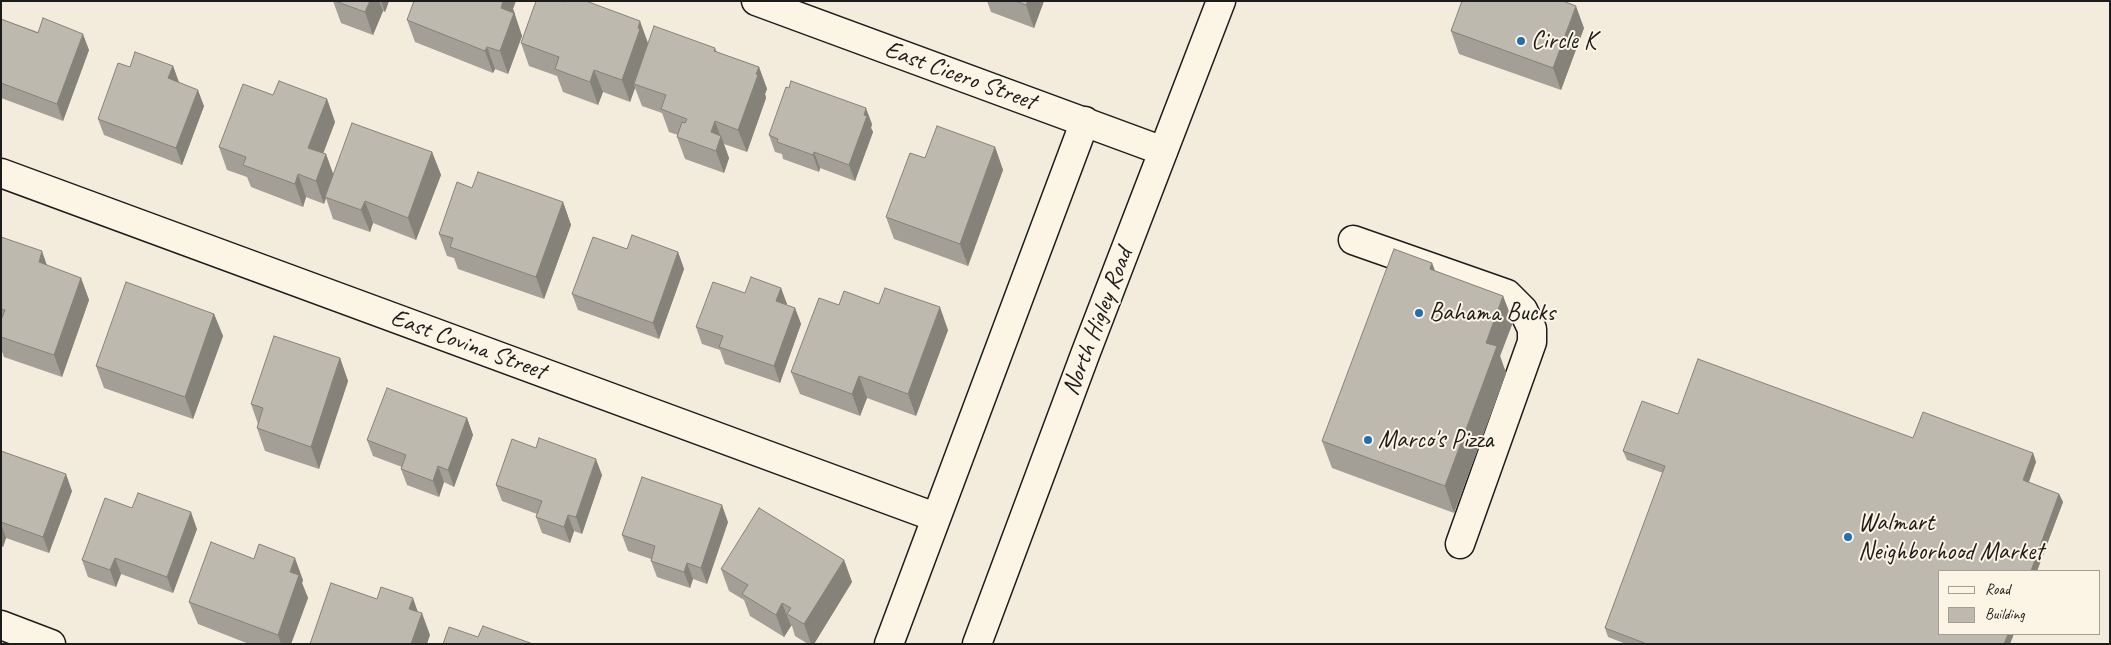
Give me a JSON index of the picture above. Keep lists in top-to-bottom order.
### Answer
{
  "streets": {
    "street": ["East Cicero Street", "North Higley Road", "East Covina Street"]
  },
  "crossings": [
    ["East Cicero Street", "North Higley Road"]
  ],
  "places": [
    "Circle K",
    "Bahama Bucks",
    "Marco's Pizza",
    "Walmart Neighborhood Market"
  ],
  "legend": ["Road", "Building"]
}
